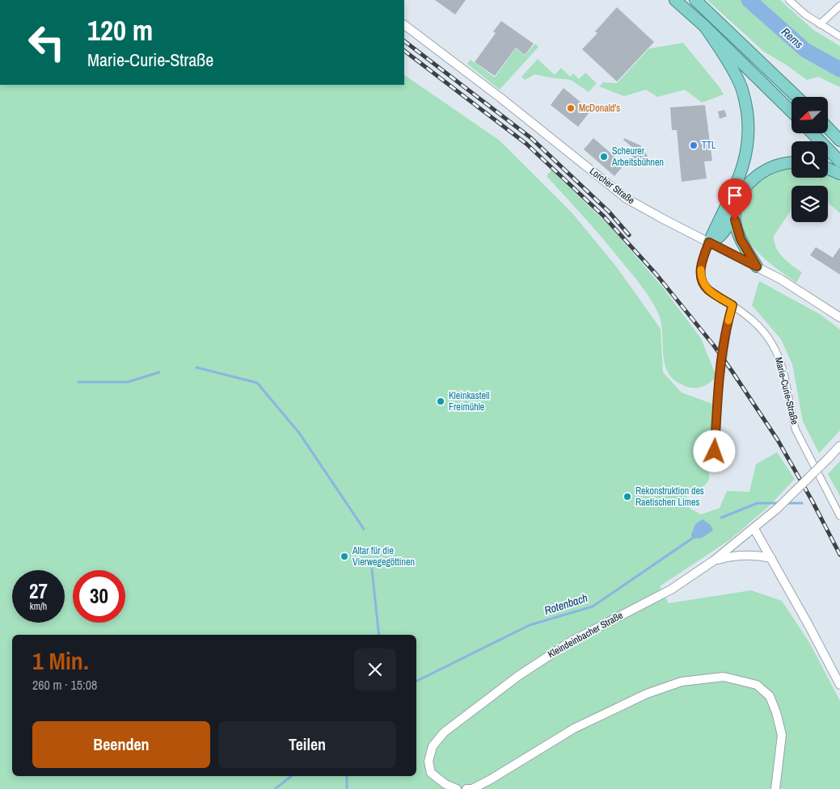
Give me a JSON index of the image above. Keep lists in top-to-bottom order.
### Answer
{
  "streets": {
    "street": ["Lorcher Straße", "Marie-Curie-Straße", "Kleindeinbacher Straße"]
  },
  "crossings": [
    ["Lorcher Straße", "Marie-Curie-Straße"]
  ],
  "water": ["Rems", "Rotenbach"],
  "places": [
    "McDonald's",
    "TTL",
    "Scheurer Arbeitsbühnen",
    "Kleinkastell Freimühle",
    "Rekonstruktion des Raetischen Limes",
    "Altar für die Vierwegegöttinen"
  ],
  "north": "bottom left",
  "page": {
    "turn": ["120 m", "Marie-Curie-Straße"],
    "speed": "27 km/h",
    "limit": "30",
    "heading": ["1 Min.", "260 m · 15:08"],
    "buttons": ["Beenden", "Teilen"]
  }
}
